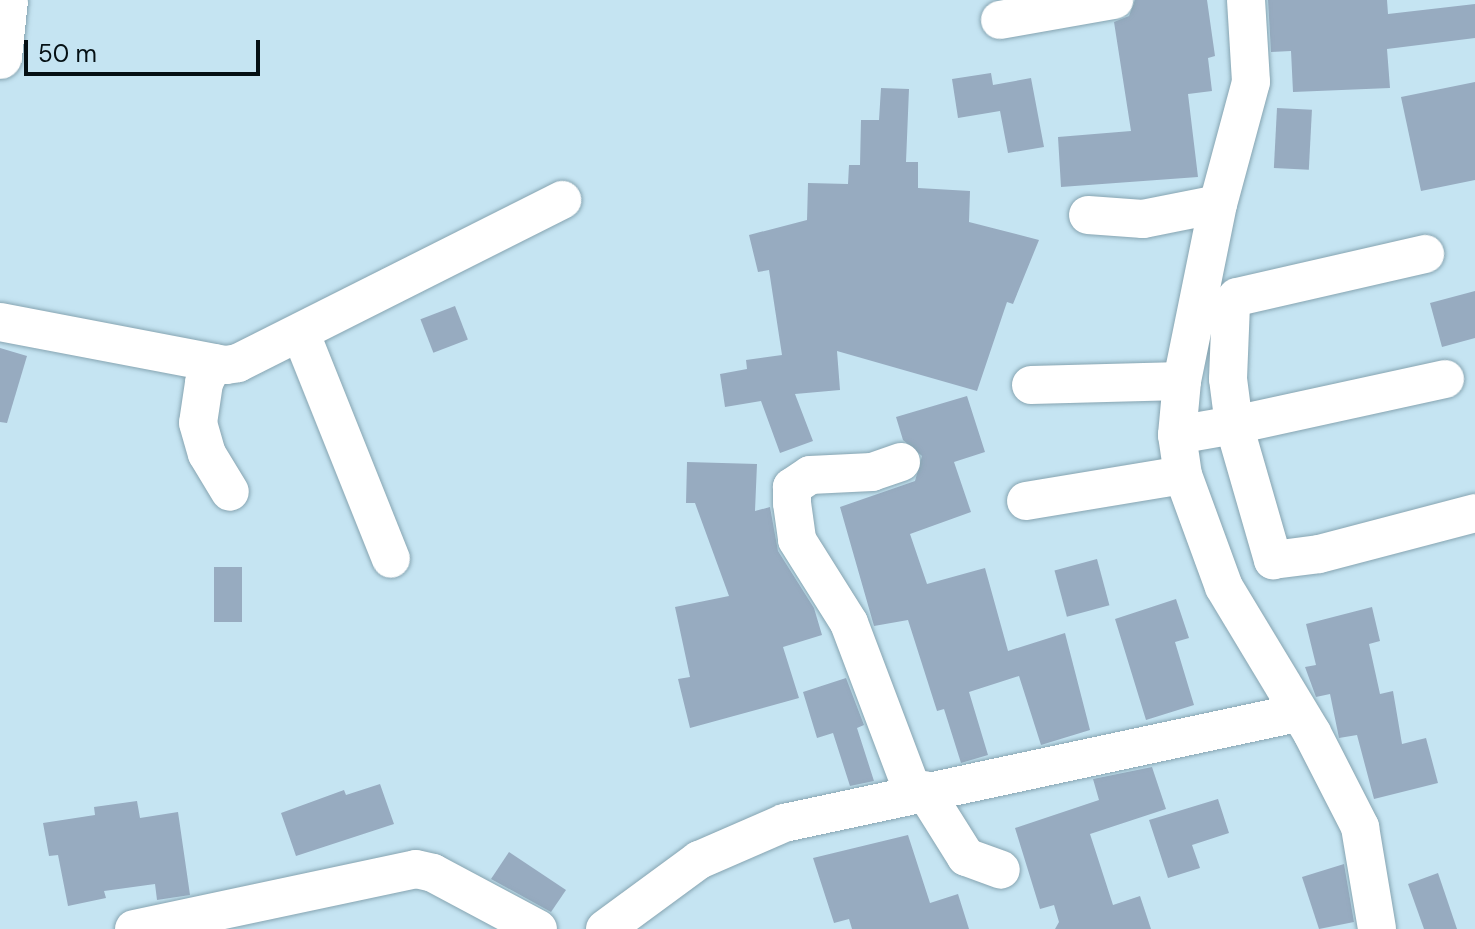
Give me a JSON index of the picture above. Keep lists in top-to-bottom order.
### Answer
{
  "scale_bar": "50 m"
}
